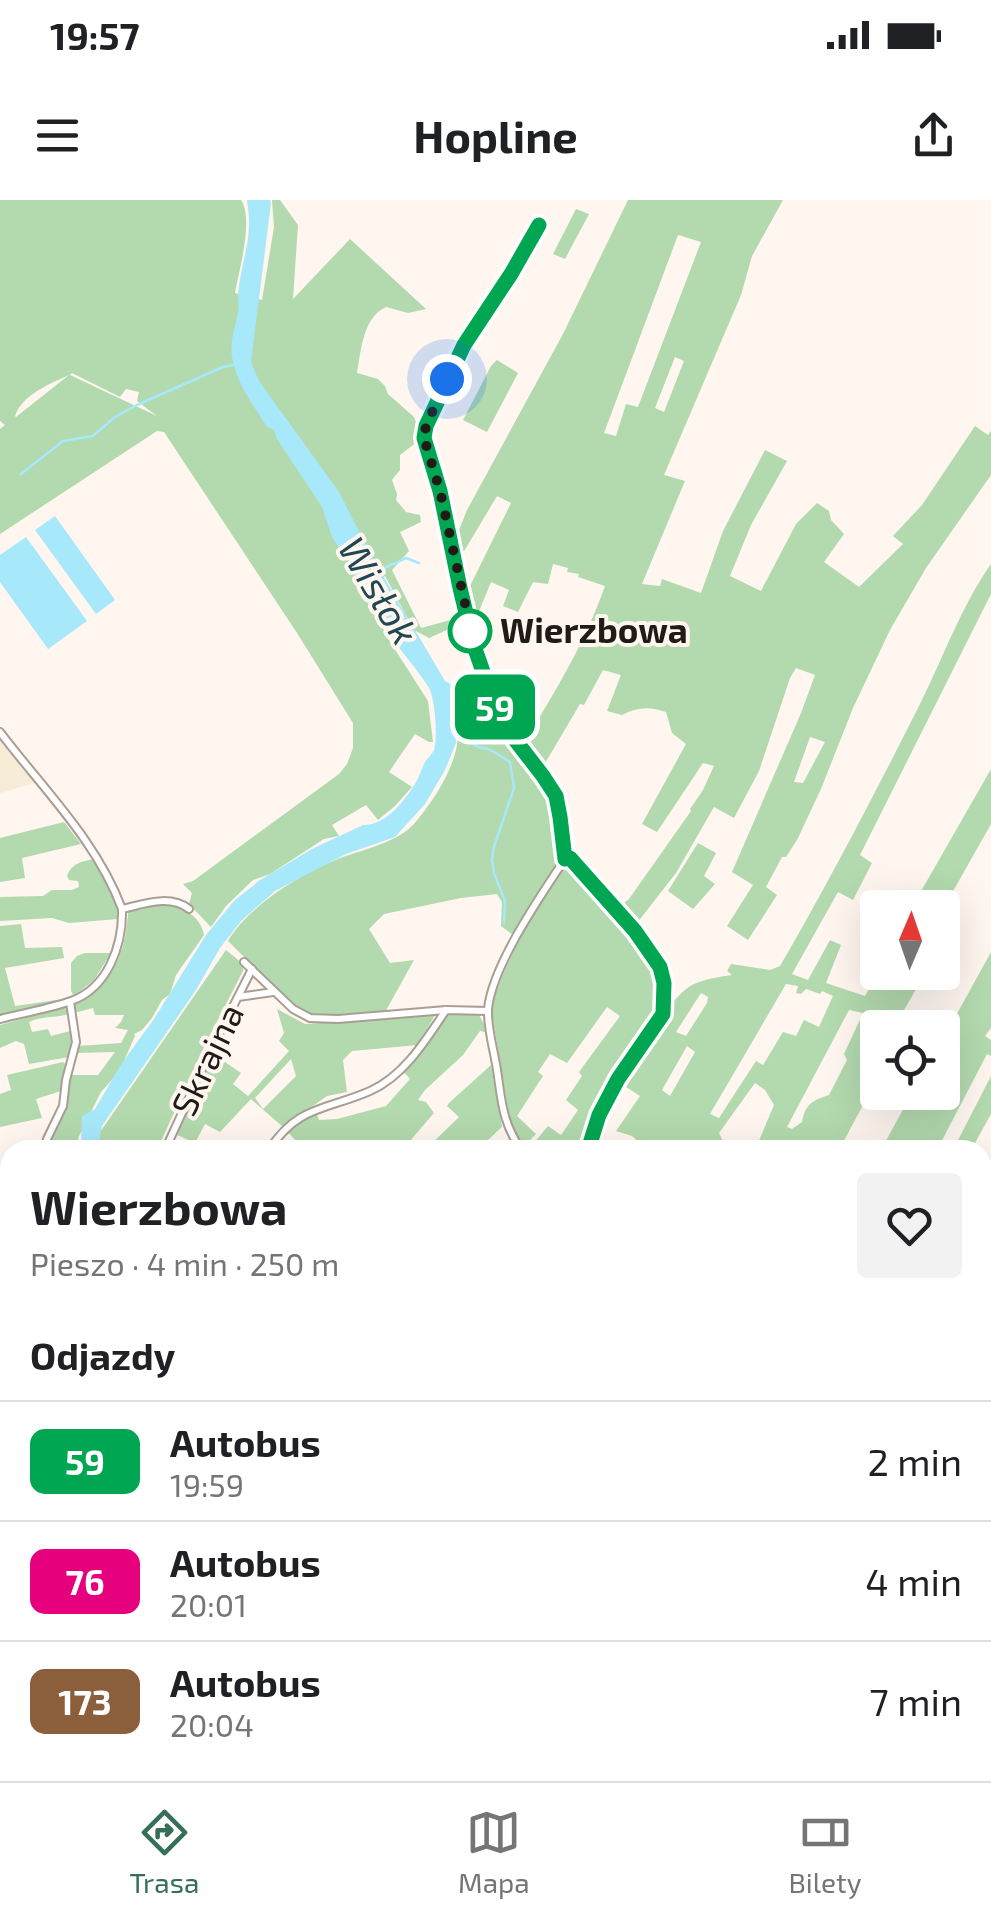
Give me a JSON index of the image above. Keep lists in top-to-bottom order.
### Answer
{
  "streets": {
    "street": ["Skrajna"]
  },
  "water": ["Wisłok"],
  "places": ["Wierzbowa"],
  "lines": ["bus line 59"],
  "north": "top",
  "page": {
    "status": "19:57",
    "header": "Hopline",
    "on_map": "59",
    "heading": [
      ["Wierzbowa", "Pieszo · 4 min · 250 m"],
      "Odjazdy"
    ],
    "list": [
      {
        "mark": "59",
        "name": "Autobus",
        "note": "19:59",
        "value": "2 min"
      },
      {
        "mark": "76",
        "name": "Autobus",
        "note": "20:01",
        "value": "4 min"
      },
      {
        "mark": "173",
        "name": "Autobus",
        "note": "20:04",
        "value": "7 min"
      }
    ],
    "tabs": ["Trasa", "Mapa", "Bilety"]
  }
}
